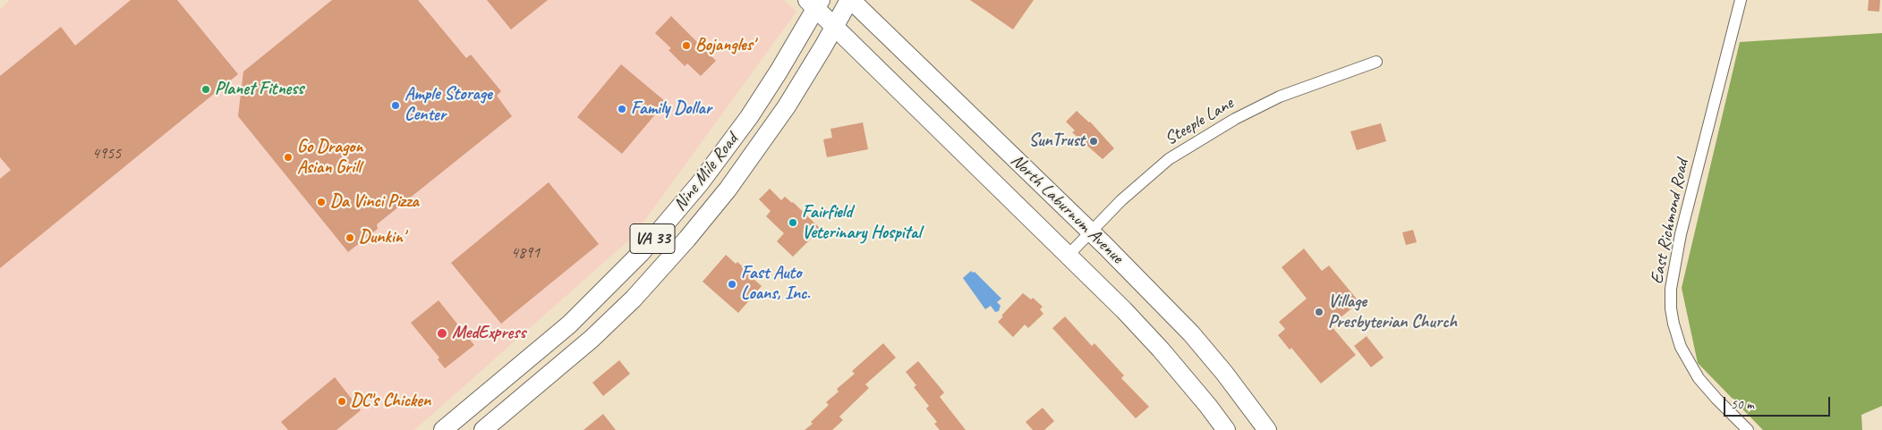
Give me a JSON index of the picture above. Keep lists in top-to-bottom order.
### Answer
{
  "streets": {
    "main road": ["Nine Mile Road", "North Laburnum Avenue", "VA 33"],
    "street": ["Steeple Lane", "East Richmond Road"]
  },
  "crossings": [
    ["Steeple Lane", "North Laburnum Avenue"],
    ["Nine Mile Road", "North Laburnum Avenue"]
  ],
  "places": [
    "Bojangles'",
    "Planet Fitness",
    "Ample Storage Center",
    "Family Dollar",
    "SunTrust",
    "Go Dragon Asian Grill",
    "Da Vinci Pizza",
    "Fairfield Veterinary Hospital",
    "Dunkin'",
    "Fast Auto Loans, Inc.",
    "Village Presbyterian Church",
    "MedExpress",
    "DC's Chicken"
  ],
  "house_numbers": ["4955", "4891"],
  "scale_bar": "50 m"
}
